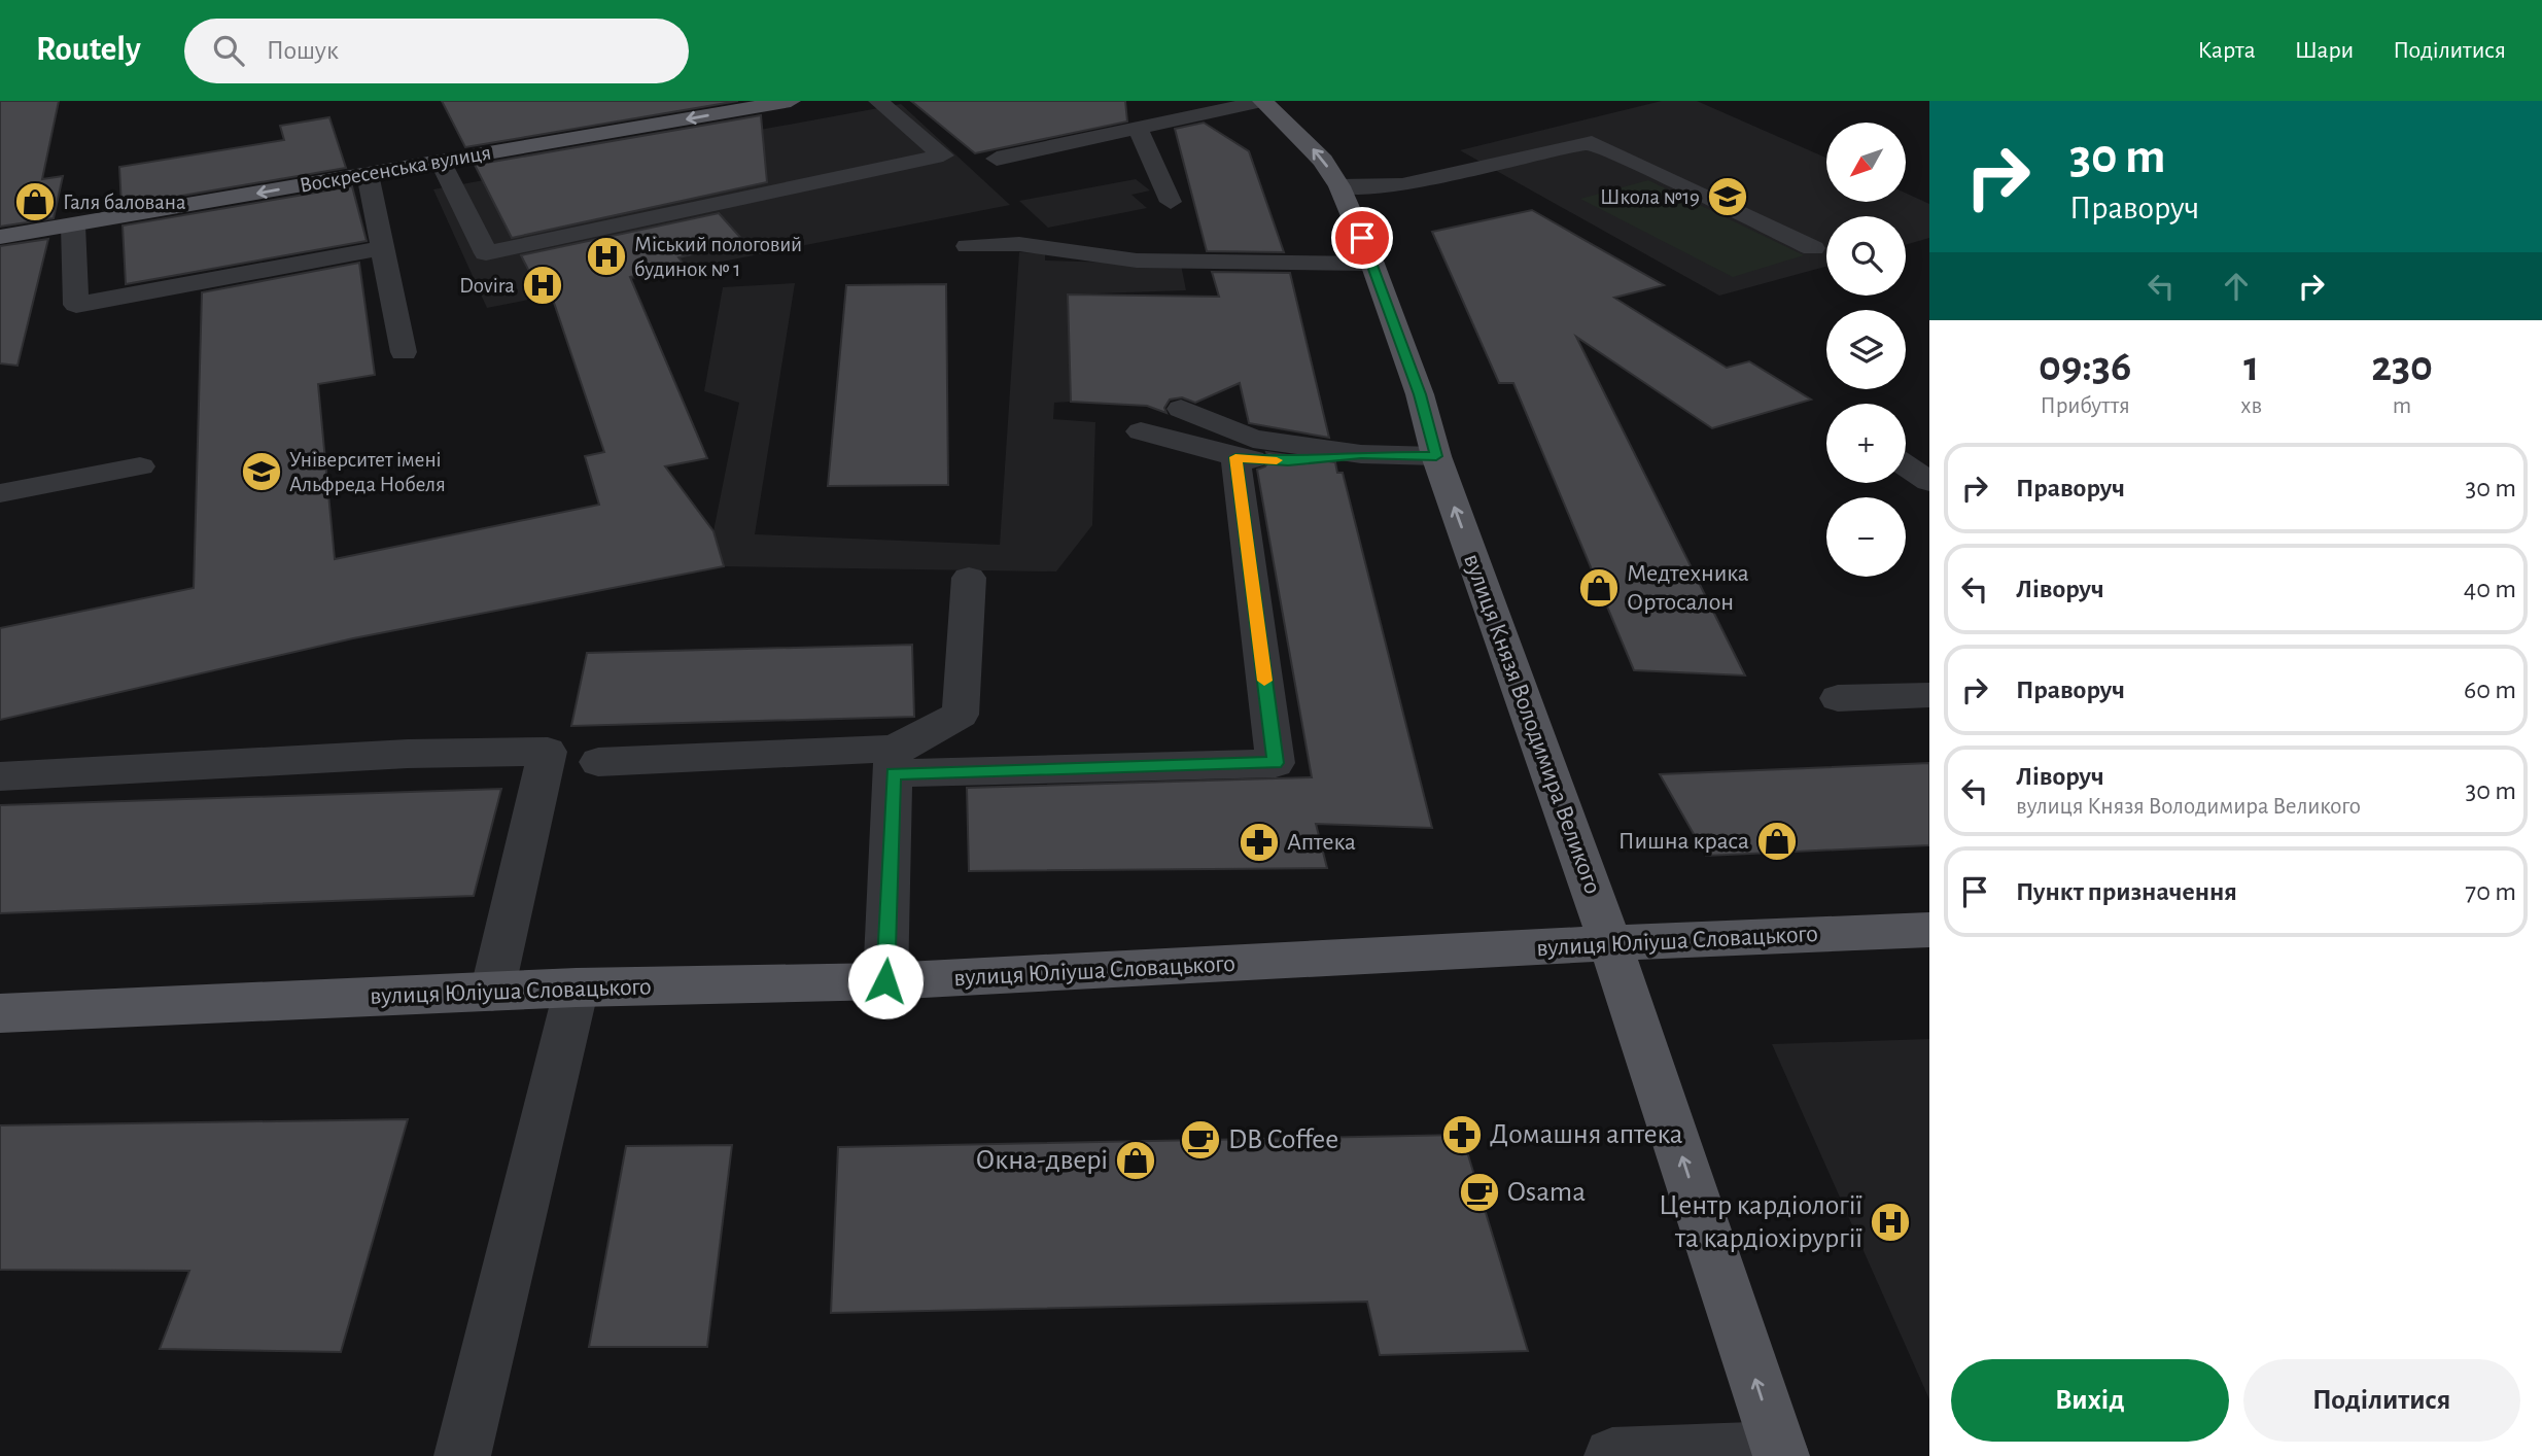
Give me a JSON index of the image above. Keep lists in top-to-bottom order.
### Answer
{
  "streets": {
    "main road": ["Воскресенська вулиця", "вулиця Князя Володимира Великого", "вулиця Юліуша Словацького"]
  },
  "crossings": [
    ["вулиця Князя Володимира Великого", "вулиця Юліуша Словацького"]
  ],
  "one_way": ["Воскресенська вулиця", "вулиця Князя Володимира Великого"],
  "places": {
    "school or university": ["Школа №19", "Університет імені Альфреда Нобеля"],
    "shop": [
      "Галя балована",
      "Медтехника Ортосалон",
      "Пишна краса",
      "Окна-двері"
    ],
    "hospital": ["Міський пологовий будинок № 1", "Dovira", "Центр кардіології та кардіохірургії"],
    "pharmacy": ["Аптека", "Домашня аптека"],
    "cafe": ["DB Coffee", "Osama"]
  },
  "north": "bottom left",
  "page": {
    "header": "Routely",
    "search": "Пошук",
    "nav": ["Карта", "Шари", "Поділитися"],
    "turn": ["30 m", "Праворуч"],
    "map_buttons": ["+", "−"],
    "eta": [
      "09:36",
      "Прибуття",
      "1",
      "хв",
      "230",
      "m"
    ],
    "list": [
      {
        "name": "Праворуч",
        "value": "30 m"
      },
      {
        "name": "Ліворуч",
        "value": "40 m"
      },
      {
        "name": "Праворуч",
        "value": "60 m"
      },
      {
        "name": "Ліворуч",
        "note": "вулиця Князя Володимира Великого",
        "value": "30 m"
      },
      {
        "name": "Пункт призначення",
        "value": "70 m"
      }
    ],
    "buttons": ["Вихід", "Поділитися"]
  }
}
